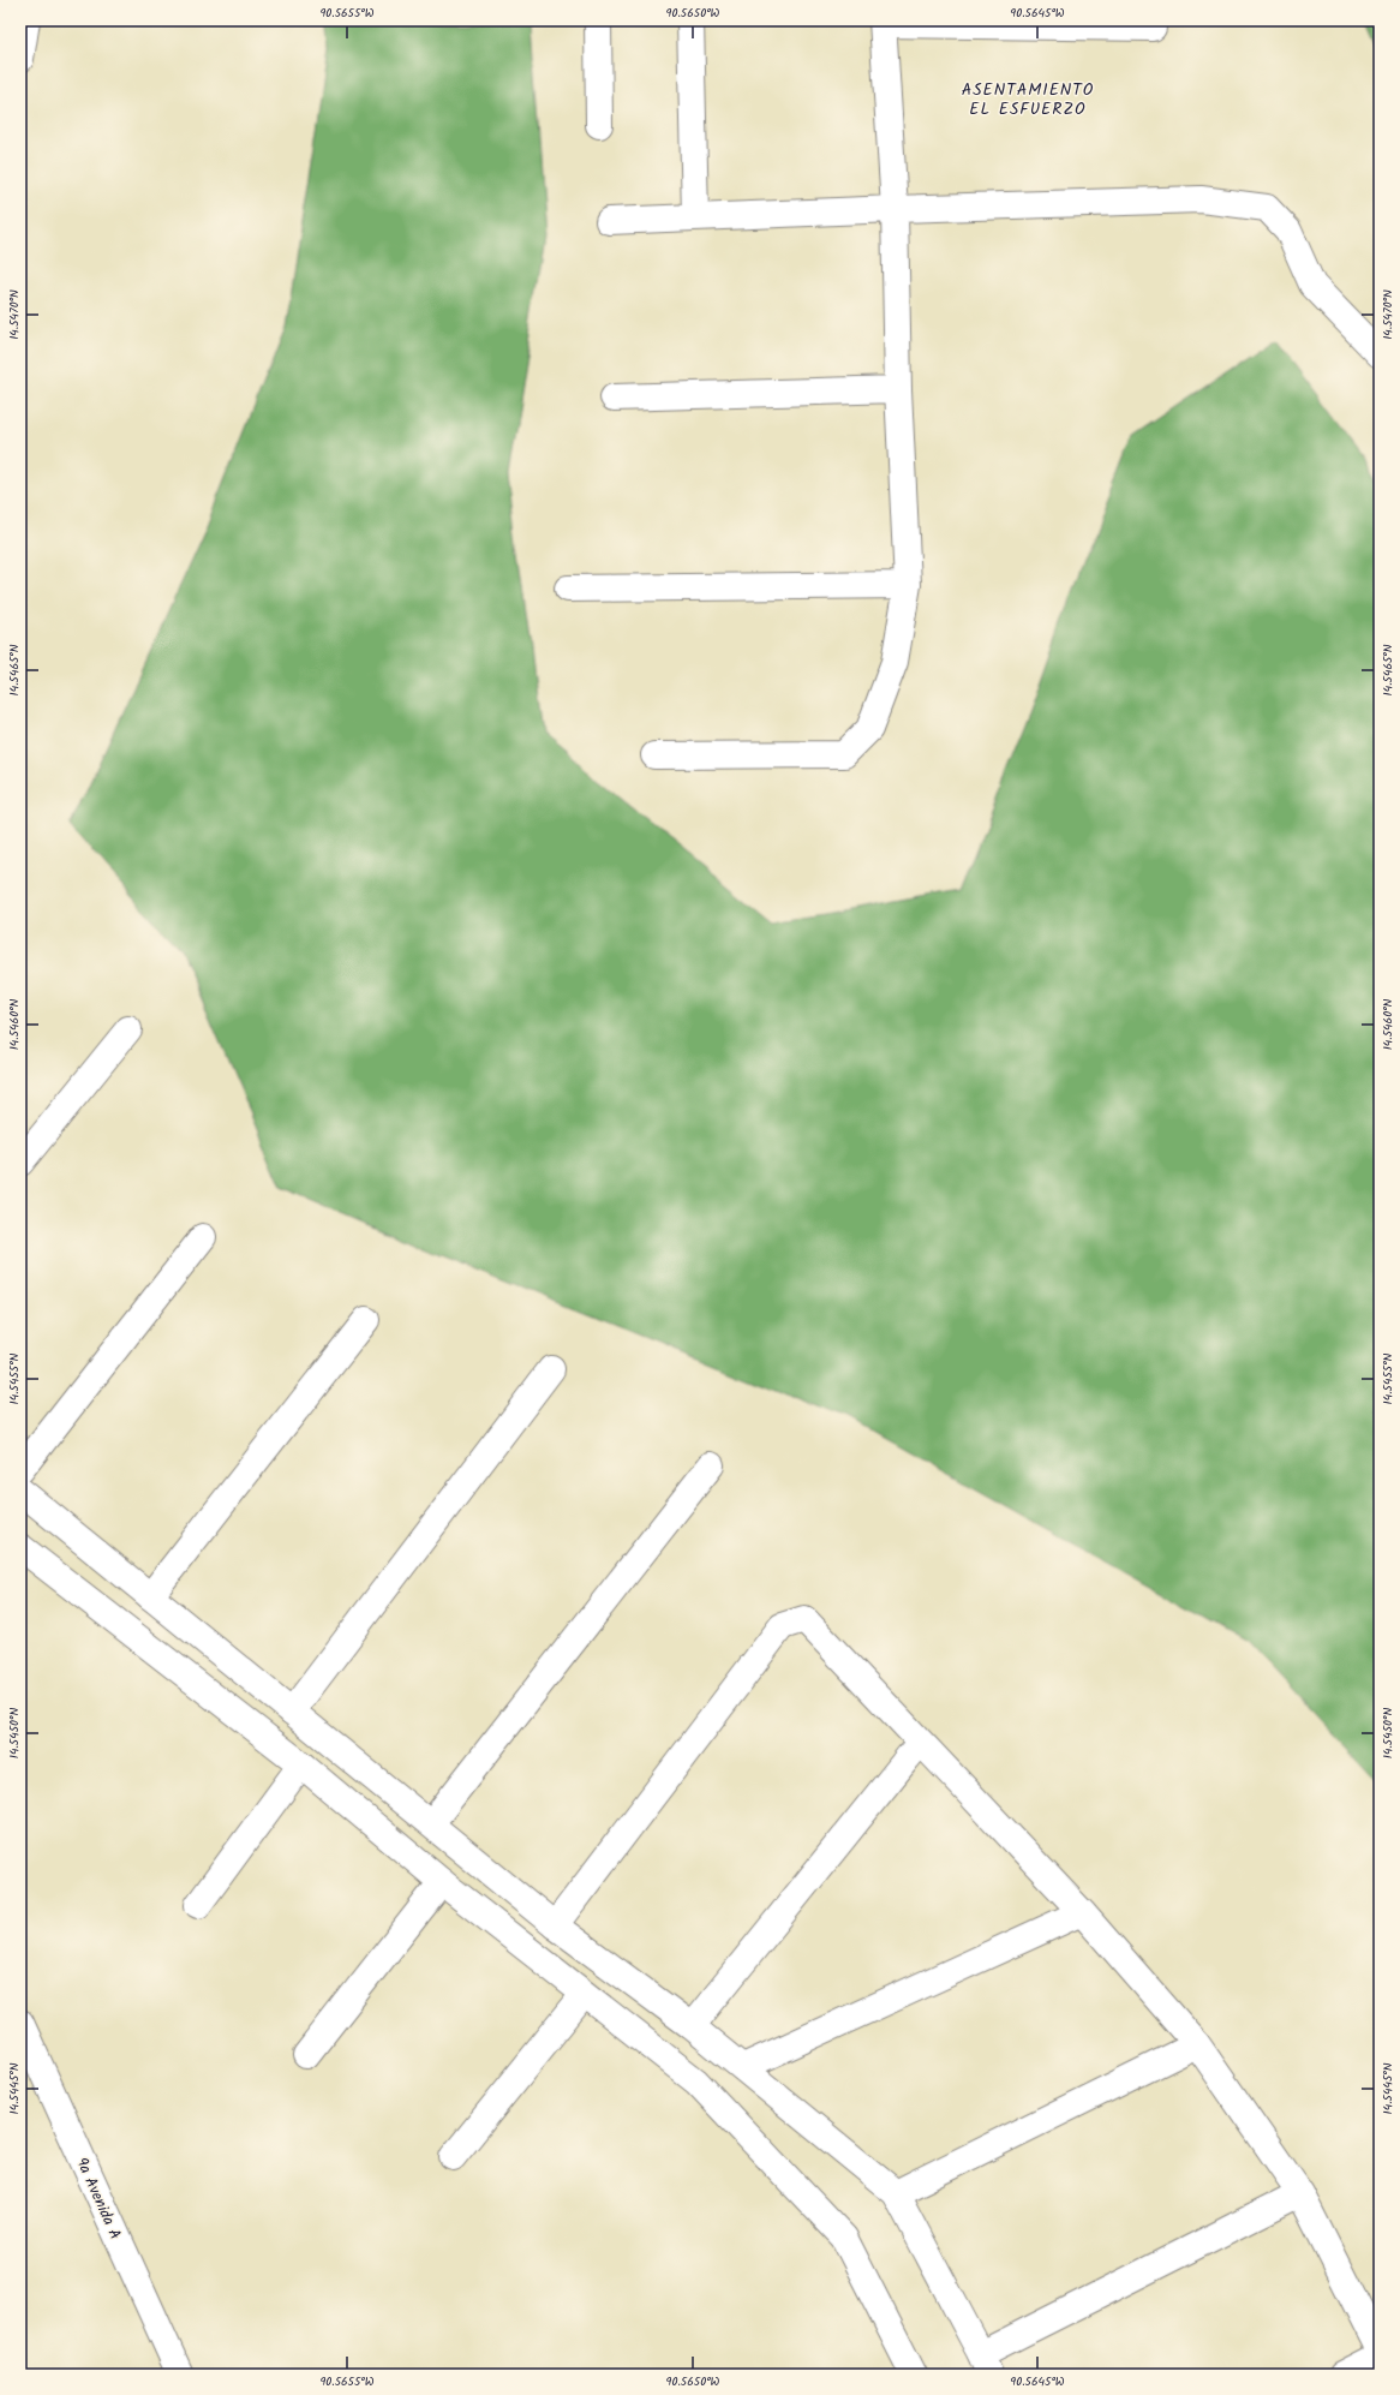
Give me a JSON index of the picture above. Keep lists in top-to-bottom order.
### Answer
{
  "streets": {
    "street": ["9a Avenida A"]
  },
  "districts": ["ASENTAMIENTO EL ESFUERZO"],
  "coordinates": [
    "90.5655°W",
    "90.5650°W",
    "90.5645°W",
    "14.5470°N",
    "14.5465°N",
    "14.5460°N",
    "14.5455°N",
    "14.5450°N",
    "14.5445°N"
  ]
}
